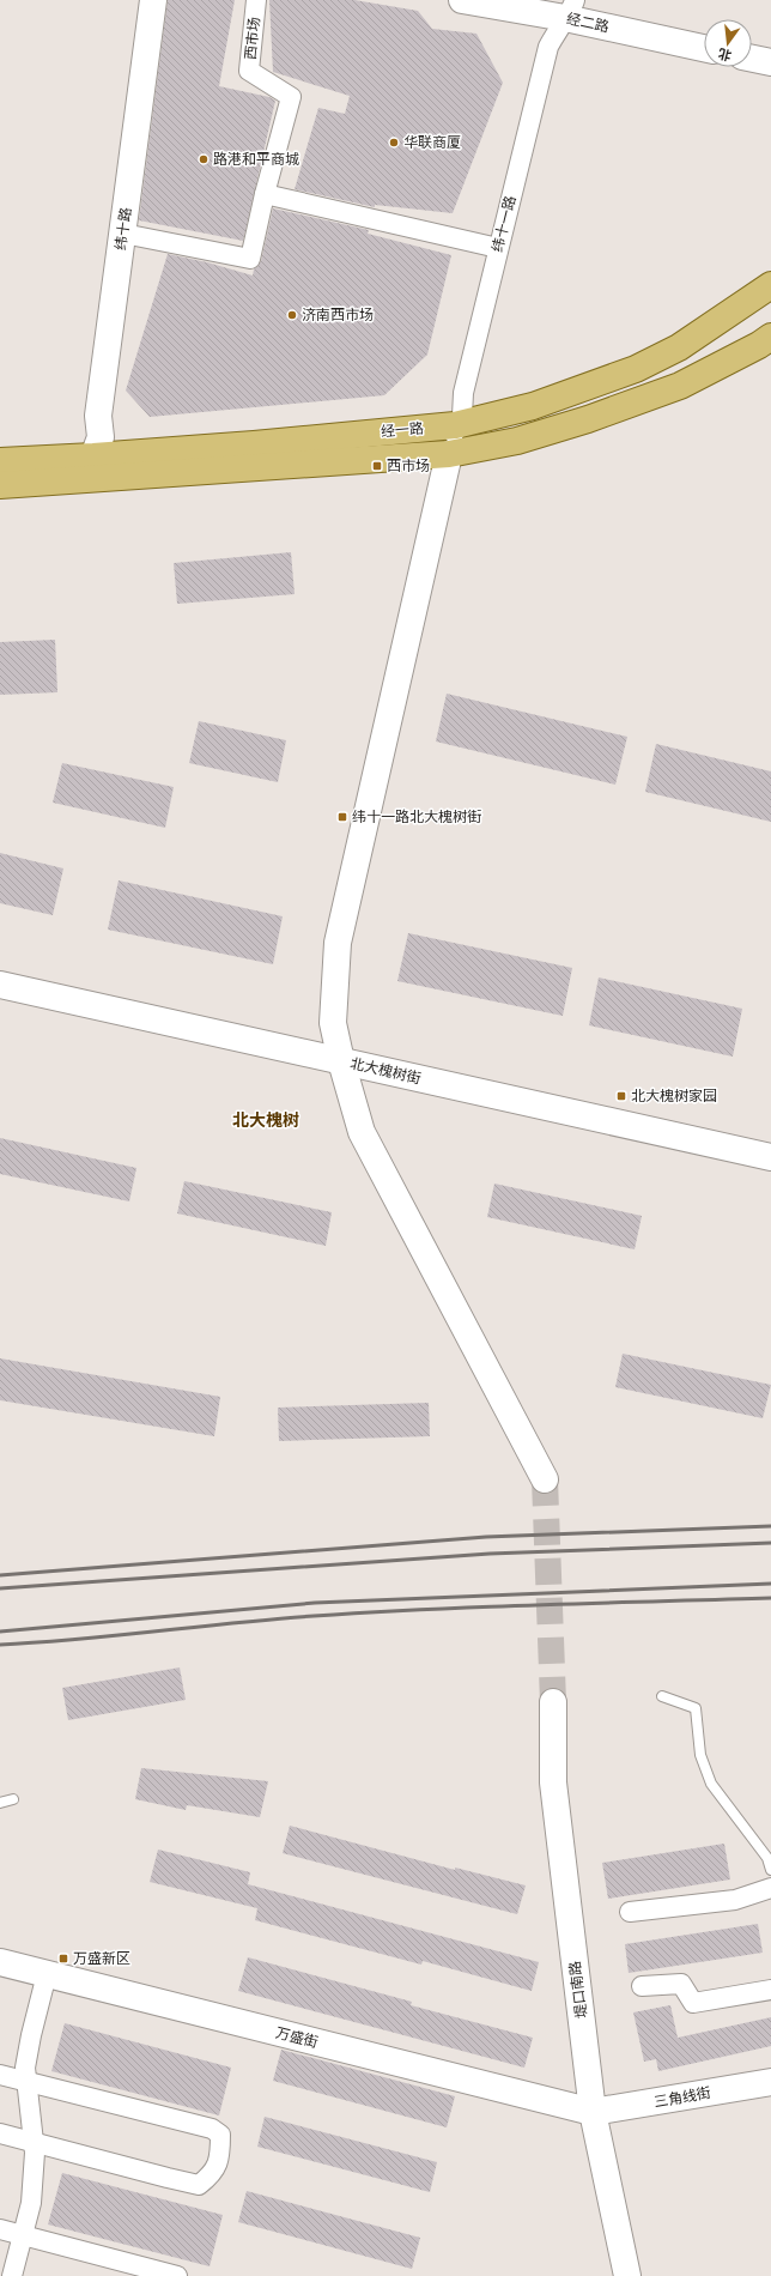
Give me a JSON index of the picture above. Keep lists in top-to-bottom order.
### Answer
{
  "streets": {
    "main road": ["经一路"],
    "street": [
      "经二路",
      "西市场",
      "纬十一路",
      "纬十路",
      "北大槐树街",
      "堤口南路",
      "万盛街",
      "三角线街"
    ]
  },
  "crossings": [
    ["经二路", "纬十一路"],
    ["西市场", "纬十路"],
    ["纬十一路", "经一路"],
    ["纬十路", "经一路"],
    ["堤口南路", "万盛街"],
    ["堤口南路", "三角线街"],
    ["万盛街", "三角线街"]
  ],
  "districts": ["北大槐树"],
  "places": {
    "other": ["华联商厦", "路港和平商城", "济南西市场"],
    "transit": [
      "西市场",
      "纬十一路北大槐树街",
      "北大槐树家园",
      "万盛新区"
    ]
  },
  "north": "bottom"
}
